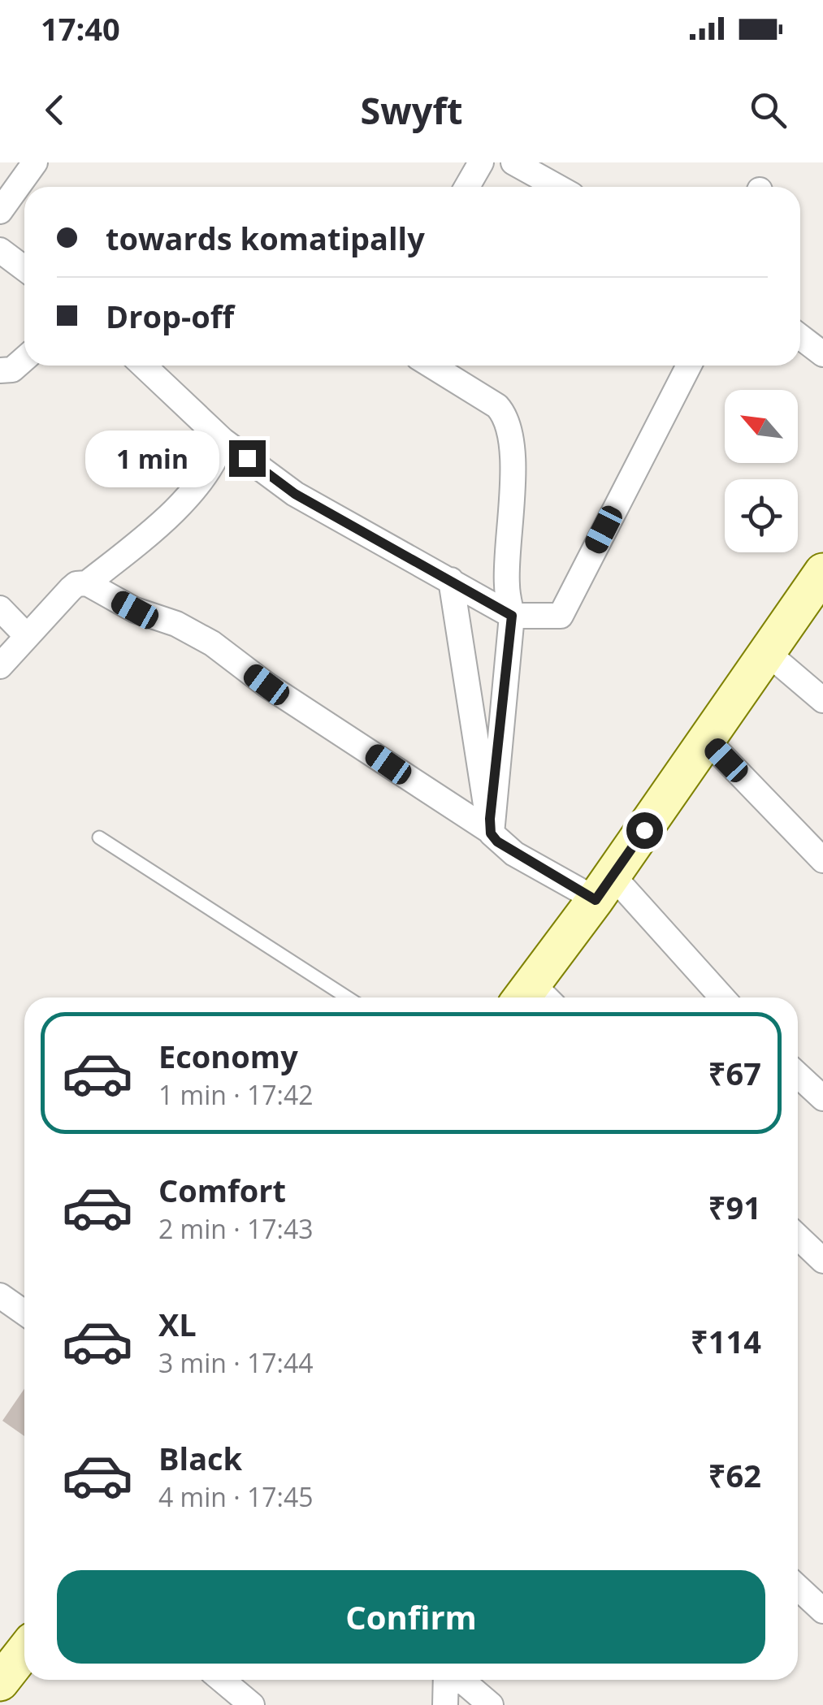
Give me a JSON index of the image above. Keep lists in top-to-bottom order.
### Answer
{
  "north": "top left",
  "page": {
    "status": "17:40",
    "header": "Swyft",
    "banner": ["towards komatipally", "Drop-off"],
    "bubble": "1 min",
    "list": [
      {
        "name": "Economy",
        "note": "1 min · 17:42",
        "value": "₹67"
      },
      {
        "name": "Comfort",
        "note": "2 min · 17:43",
        "value": "₹91"
      },
      {
        "name": "XL",
        "note": "3 min · 17:44",
        "value": "₹114"
      },
      {
        "name": "Black",
        "note": "4 min · 17:45",
        "value": "₹62"
      }
    ],
    "buttons": "Confirm"
  }
}
